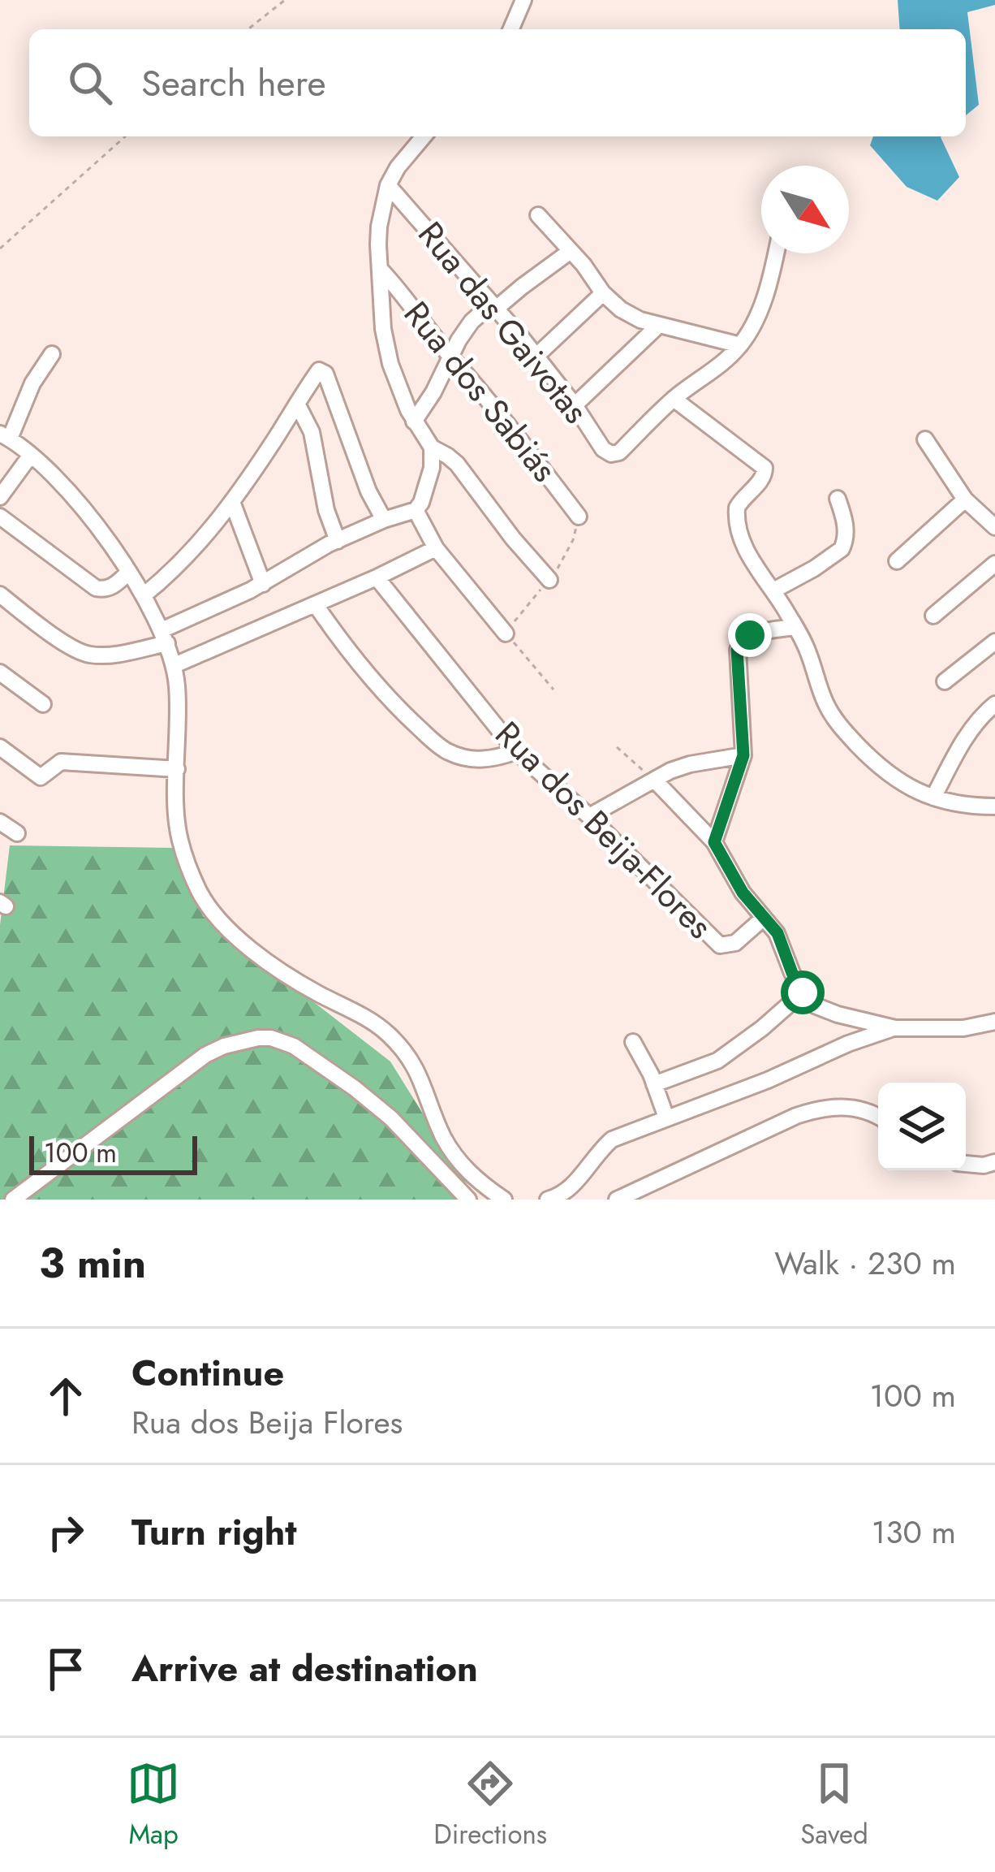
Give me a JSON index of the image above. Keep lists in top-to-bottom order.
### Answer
{
  "streets": {
    "street": ["Rua das Gaivotas", "Rua dos Sabiás", "Rua dos Beija-Flores"]
  },
  "scale_bar": "100 m",
  "north": "bottom right",
  "page": {
    "search": "Search here",
    "scale": "100 m",
    "heading": ["3 min", "Walk · 230 m"],
    "list": [
      ["Continue", "Rua dos Beija Flores", "100 m"],
      ["Turn right", "130 m"],
      "Arrive at destination"
    ],
    "nav": ["Map", "Directions", "Saved"]
  }
}
